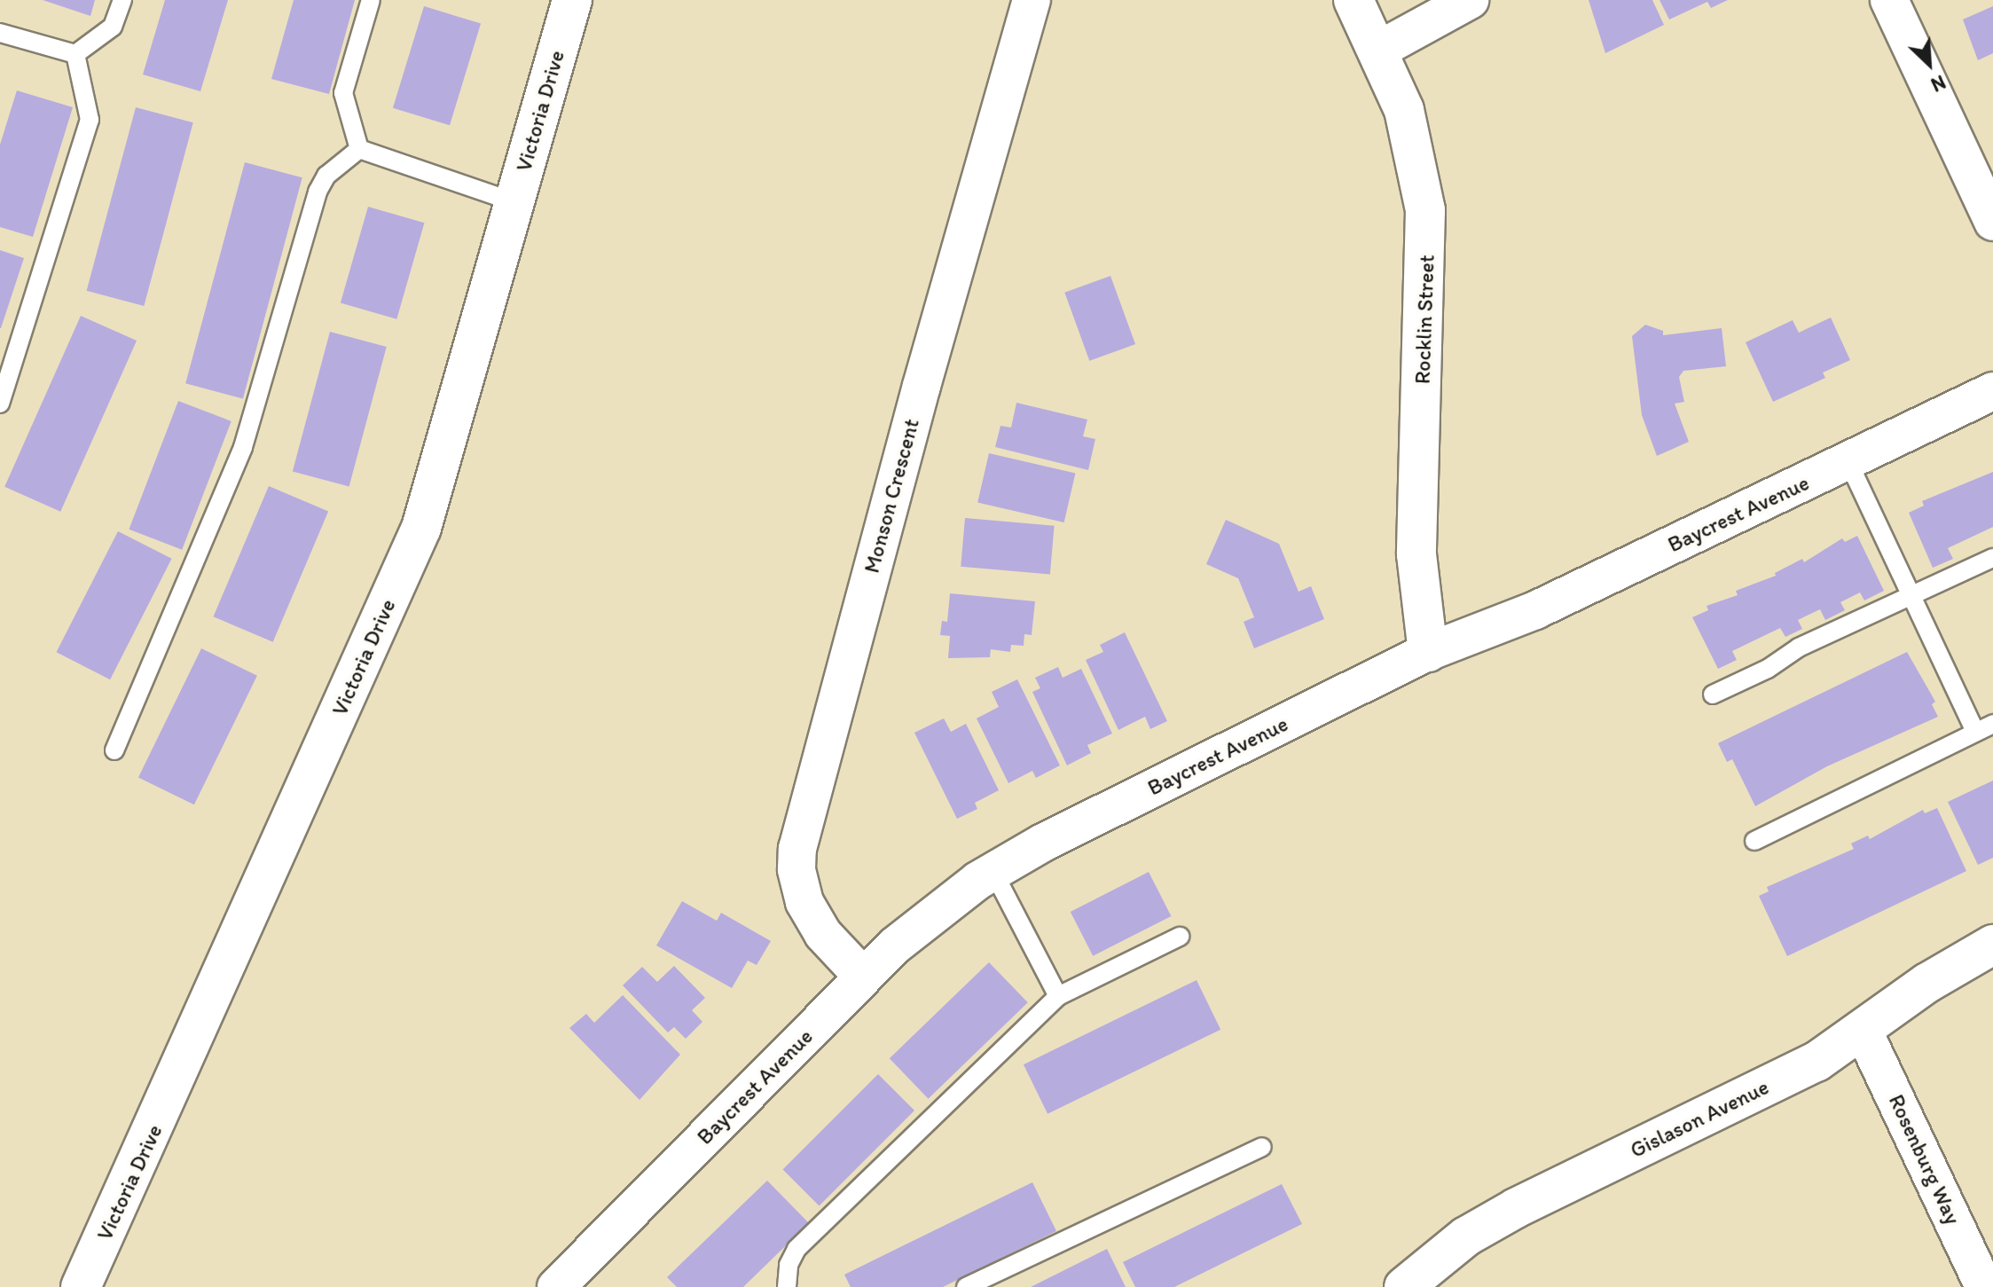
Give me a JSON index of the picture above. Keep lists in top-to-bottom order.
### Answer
{
  "streets": {
    "street": [
      "Victoria Drive",
      "Rocklin Street",
      "Monson Crescent",
      "Baycrest Avenue",
      "Gislason Avenue",
      "Rosenburg Way"
    ]
  },
  "crossings": [
    ["Rocklin Street", "Baycrest Avenue"],
    ["Monson Crescent", "Baycrest Avenue"],
    ["Gislason Avenue", "Rosenburg Way"]
  ],
  "north": "bottom right"
}
